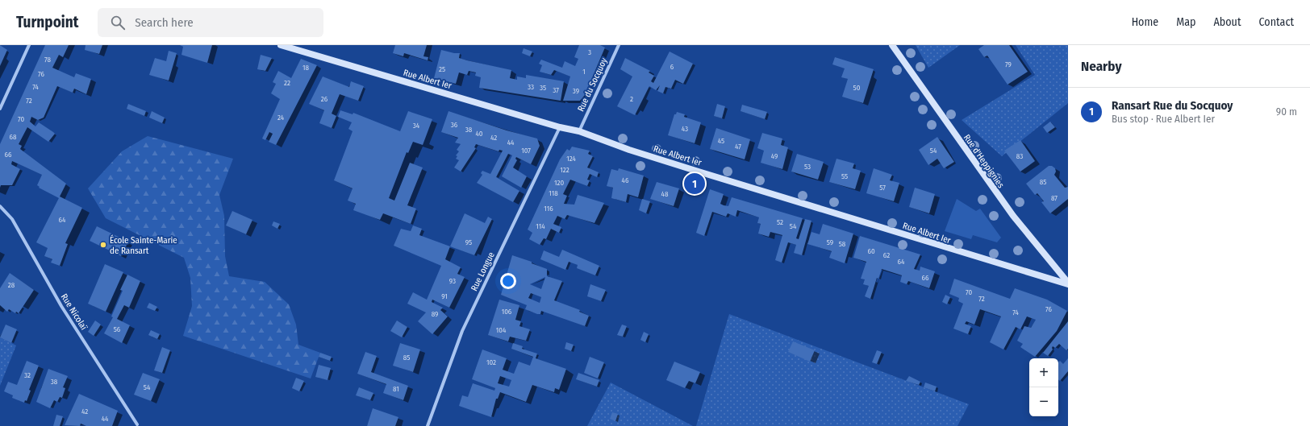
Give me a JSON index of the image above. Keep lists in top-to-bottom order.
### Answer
{
  "streets": {
    "street": [
      "Rue Albert Ier",
      "Rue du Socquoy",
      "Rue d'Heppignies",
      "Rue Longue",
      "Rue Nicolaï"
    ]
  },
  "crossings": [
    ["Rue Albert Ier", "Rue du Socquoy"],
    ["Rue Albert Ier", "Rue d'Heppignies"],
    ["Rue Albert Ier", "Rue Longue"]
  ],
  "places": ["École Sainte-Marie de Ransart"],
  "house_numbers": [
    "3",
    "78",
    "79",
    "6",
    "18",
    "25",
    "1",
    "76",
    "22",
    "74",
    "33",
    "35",
    "50",
    "37",
    "39",
    "26",
    "2",
    "72",
    "24",
    "70",
    "36",
    "34",
    "43",
    "38",
    "40",
    "68",
    "42",
    "45",
    "44",
    "47",
    "107",
    "54",
    "66",
    "49",
    "83",
    "124",
    "53",
    "122",
    "55",
    "46",
    "85",
    "120",
    "57",
    "118",
    "48",
    "87",
    "116",
    "64",
    "52",
    "114",
    "54",
    "95",
    "59",
    "58",
    "60",
    "62",
    "64",
    "66",
    "93",
    "28",
    "70",
    "91",
    "72",
    "76",
    "106",
    "74",
    "89",
    "56",
    "104",
    "85",
    "102",
    "32",
    "38",
    "54",
    "81",
    "42",
    "44"
  ],
  "page": {
    "header": "Turnpoint",
    "search": "Search here",
    "nav": [
      "Home",
      "Map",
      "About",
      "Contact"
    ],
    "heading": "Nearby",
    "list": [
      {
        "mark": "1",
        "name": "Ransart Rue du Socquoy",
        "note": "Bus stop · Rue Albert Ier",
        "value": "90 m"
      }
    ],
    "pins": "1",
    "map_buttons": ["+", "−"]
  }
}
